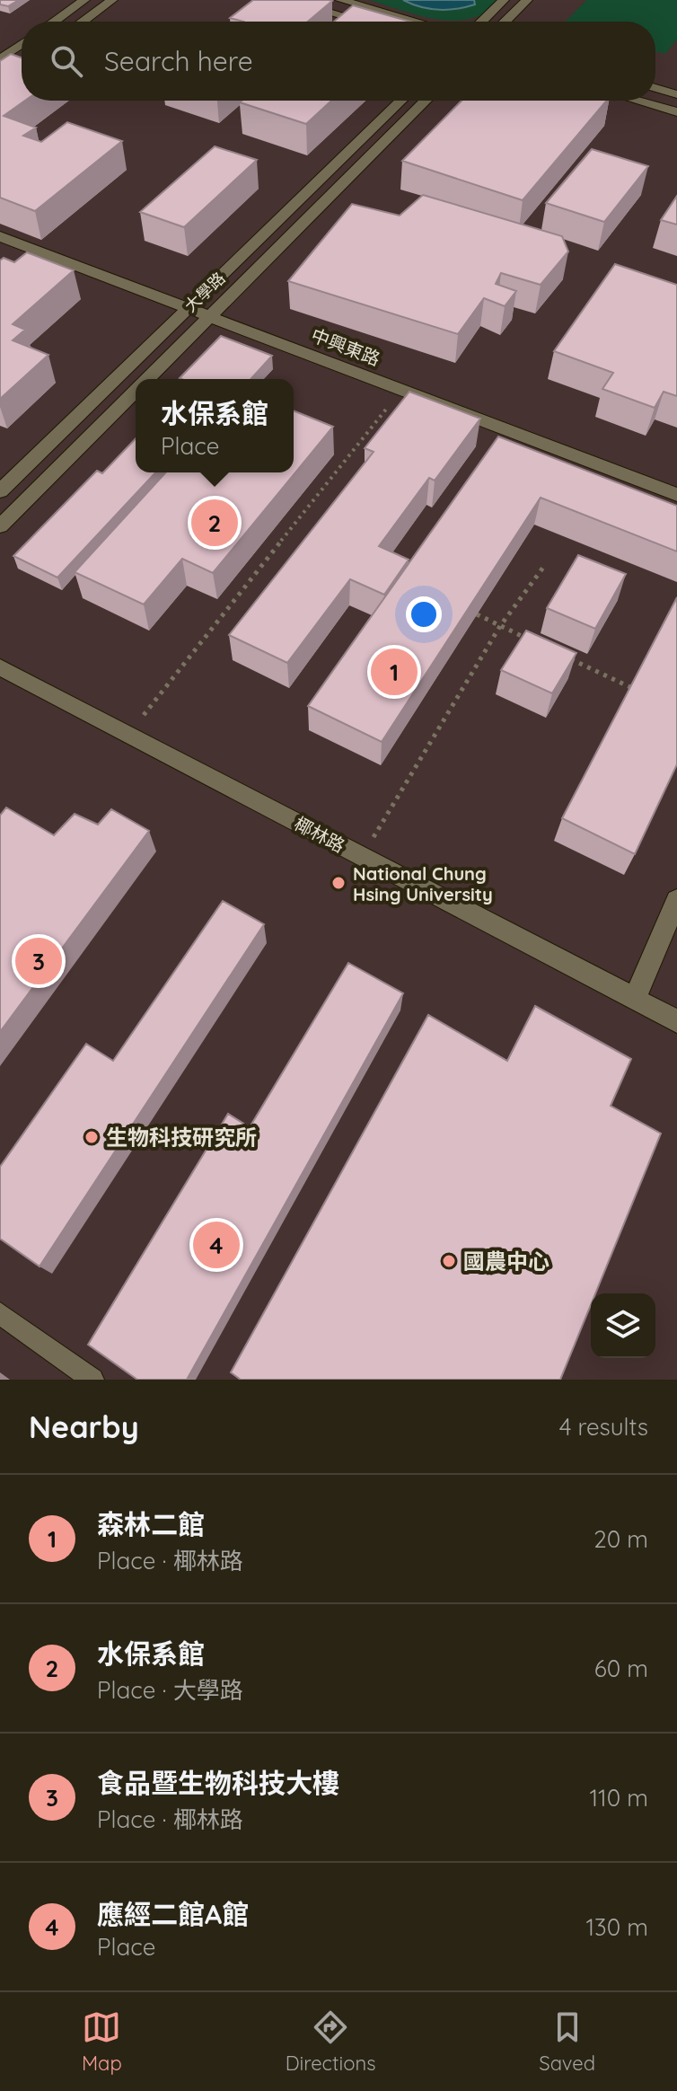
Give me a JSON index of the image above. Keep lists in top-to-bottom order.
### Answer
{
  "streets": {
    "street": ["大學路", "中興東路", "椰林路"]
  },
  "crossings": [
    ["大學路", "中興東路"]
  ],
  "places": ["National Chung Hsing University", "生物科技研究所", "國農中心"],
  "page": {
    "search": "Search here",
    "popup": ["水保系館", "Place"],
    "pins": [
      "2",
      "1",
      "3",
      "4"
    ],
    "heading": ["Nearby", "4 results"],
    "list": [
      {
        "mark": "1",
        "name": "森林二館",
        "note": "Place · 椰林路",
        "value": "20 m"
      },
      {
        "mark": "2",
        "name": "水保系館",
        "note": "Place · 大學路",
        "value": "60 m"
      },
      {
        "mark": "3",
        "name": "食品暨生物科技大樓",
        "note": "Place · 椰林路",
        "value": "110 m"
      },
      {
        "mark": "4",
        "name": "應經二館A館",
        "note": "Place",
        "value": "130 m"
      }
    ],
    "nav": ["Map", "Directions", "Saved"]
  }
}
